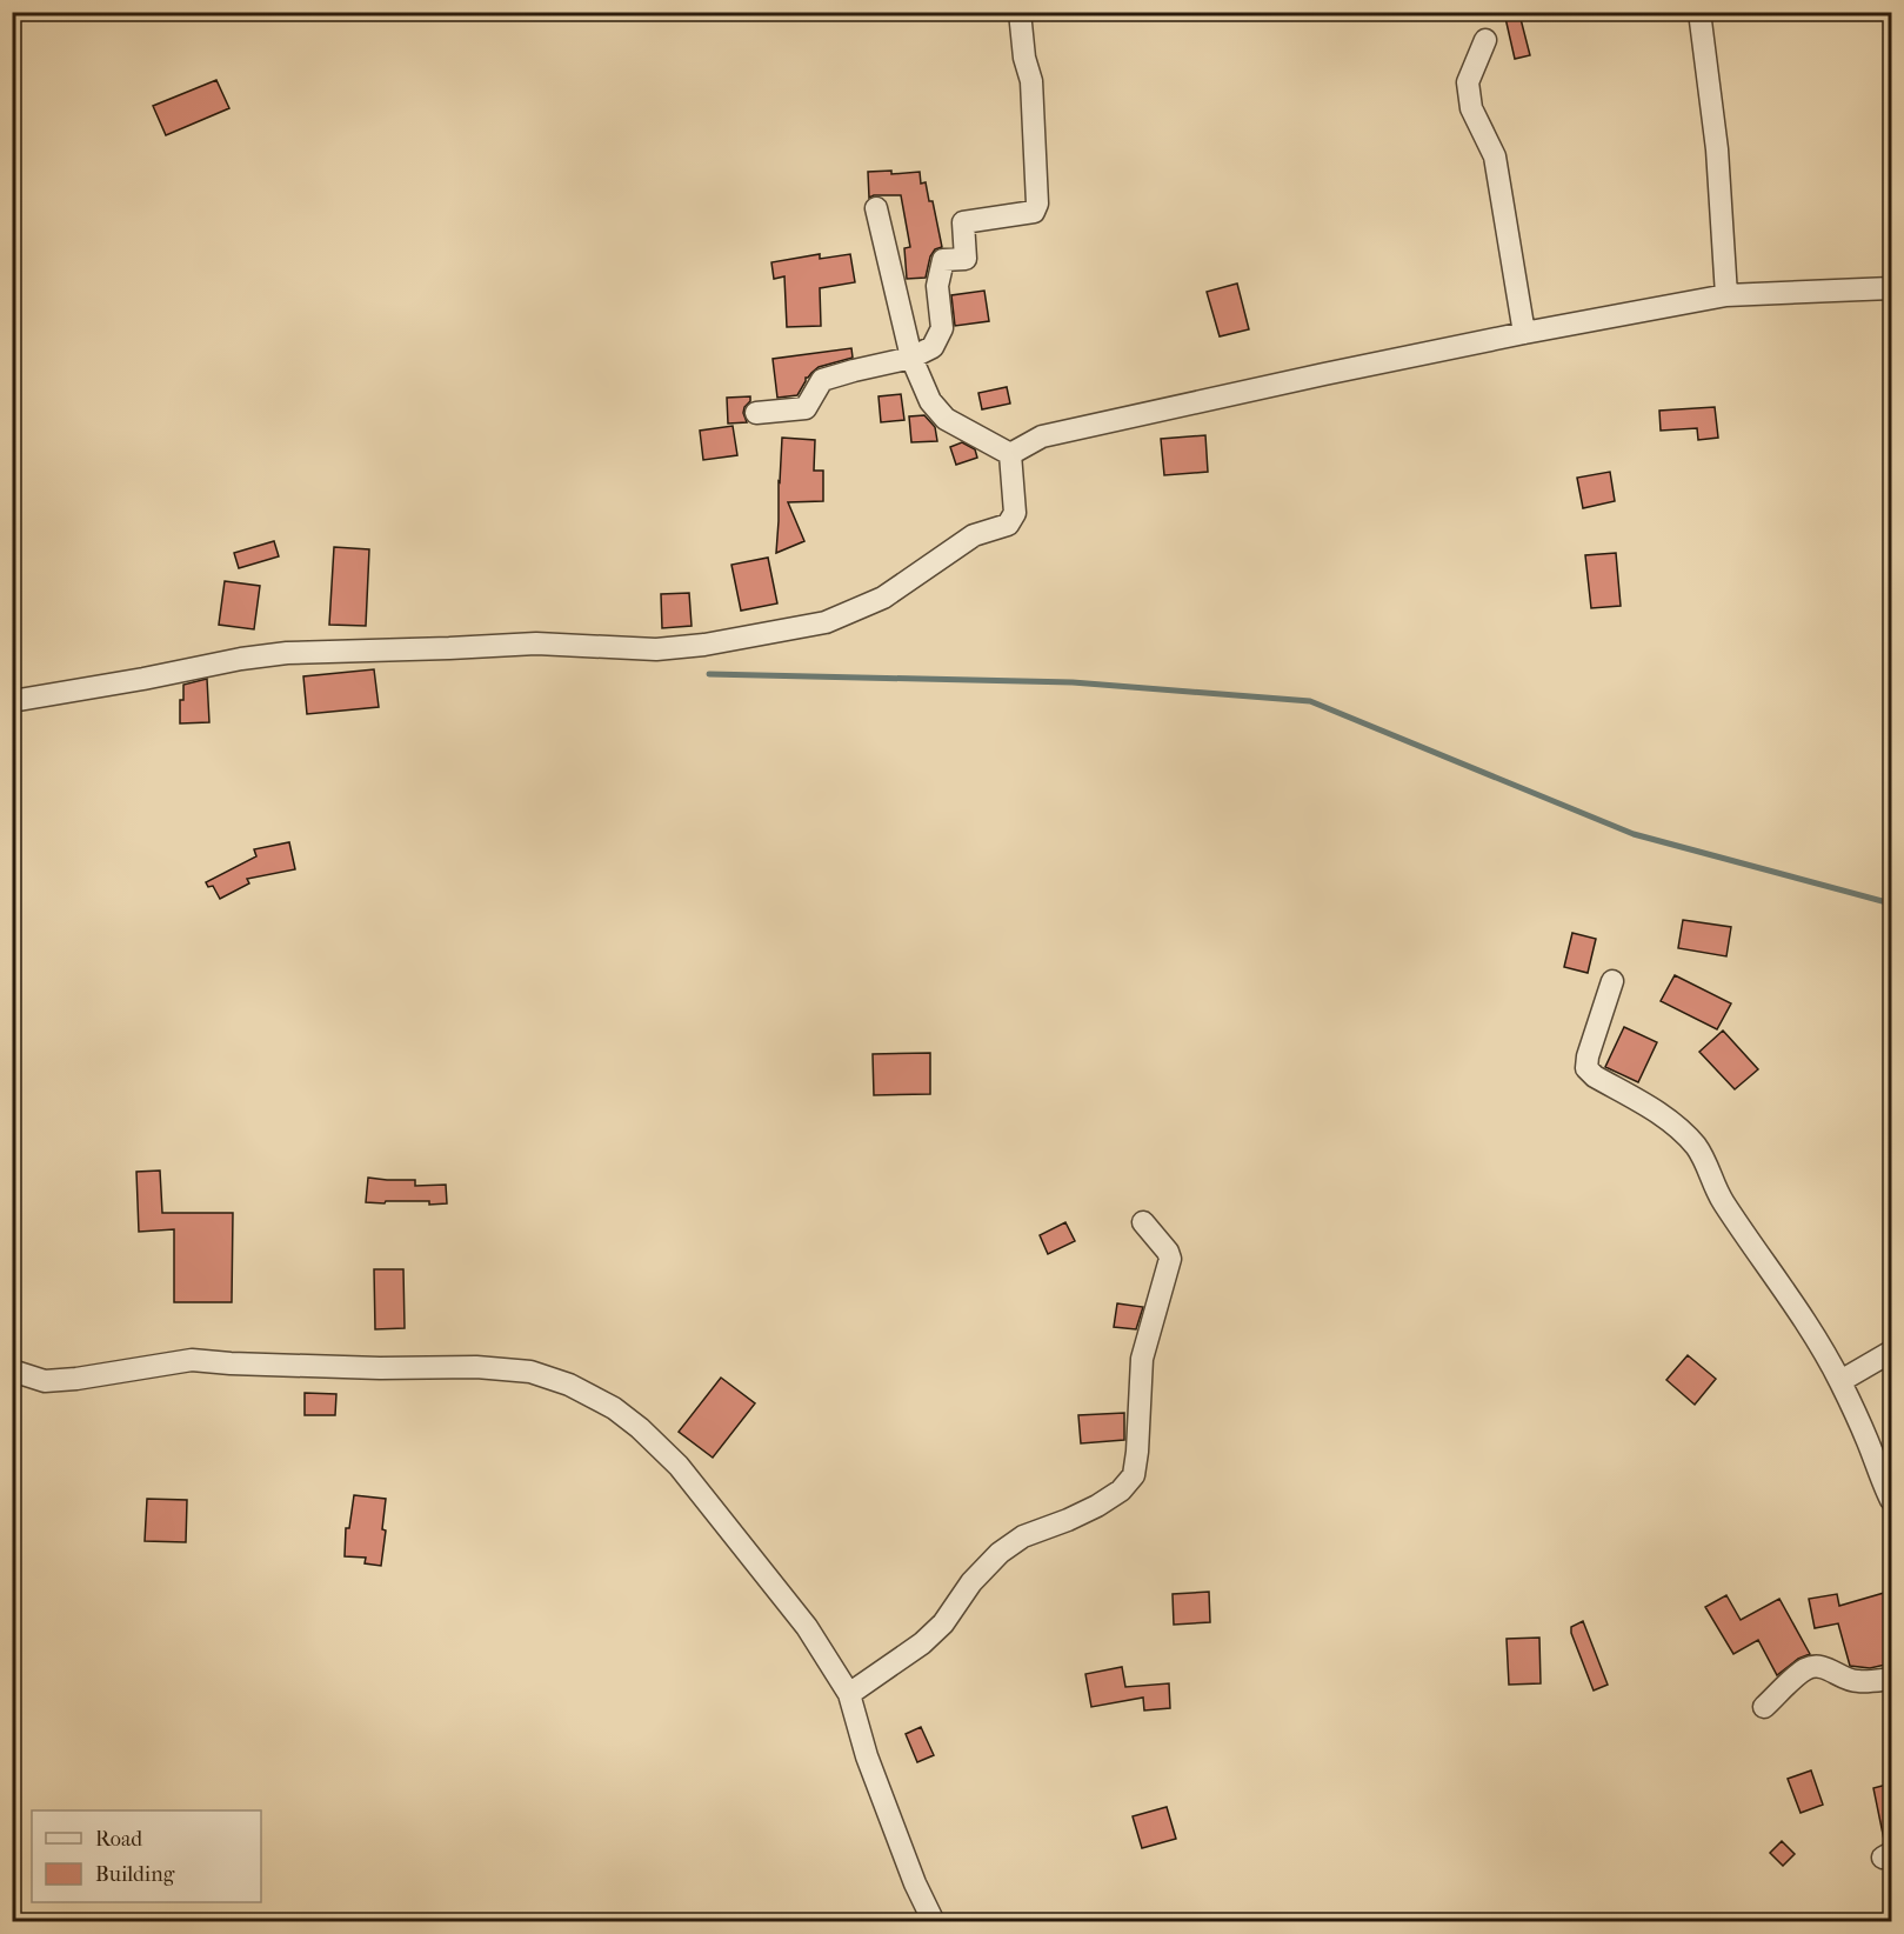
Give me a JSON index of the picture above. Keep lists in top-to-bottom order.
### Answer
{
  "legend": ["Road", "Building"]
}
